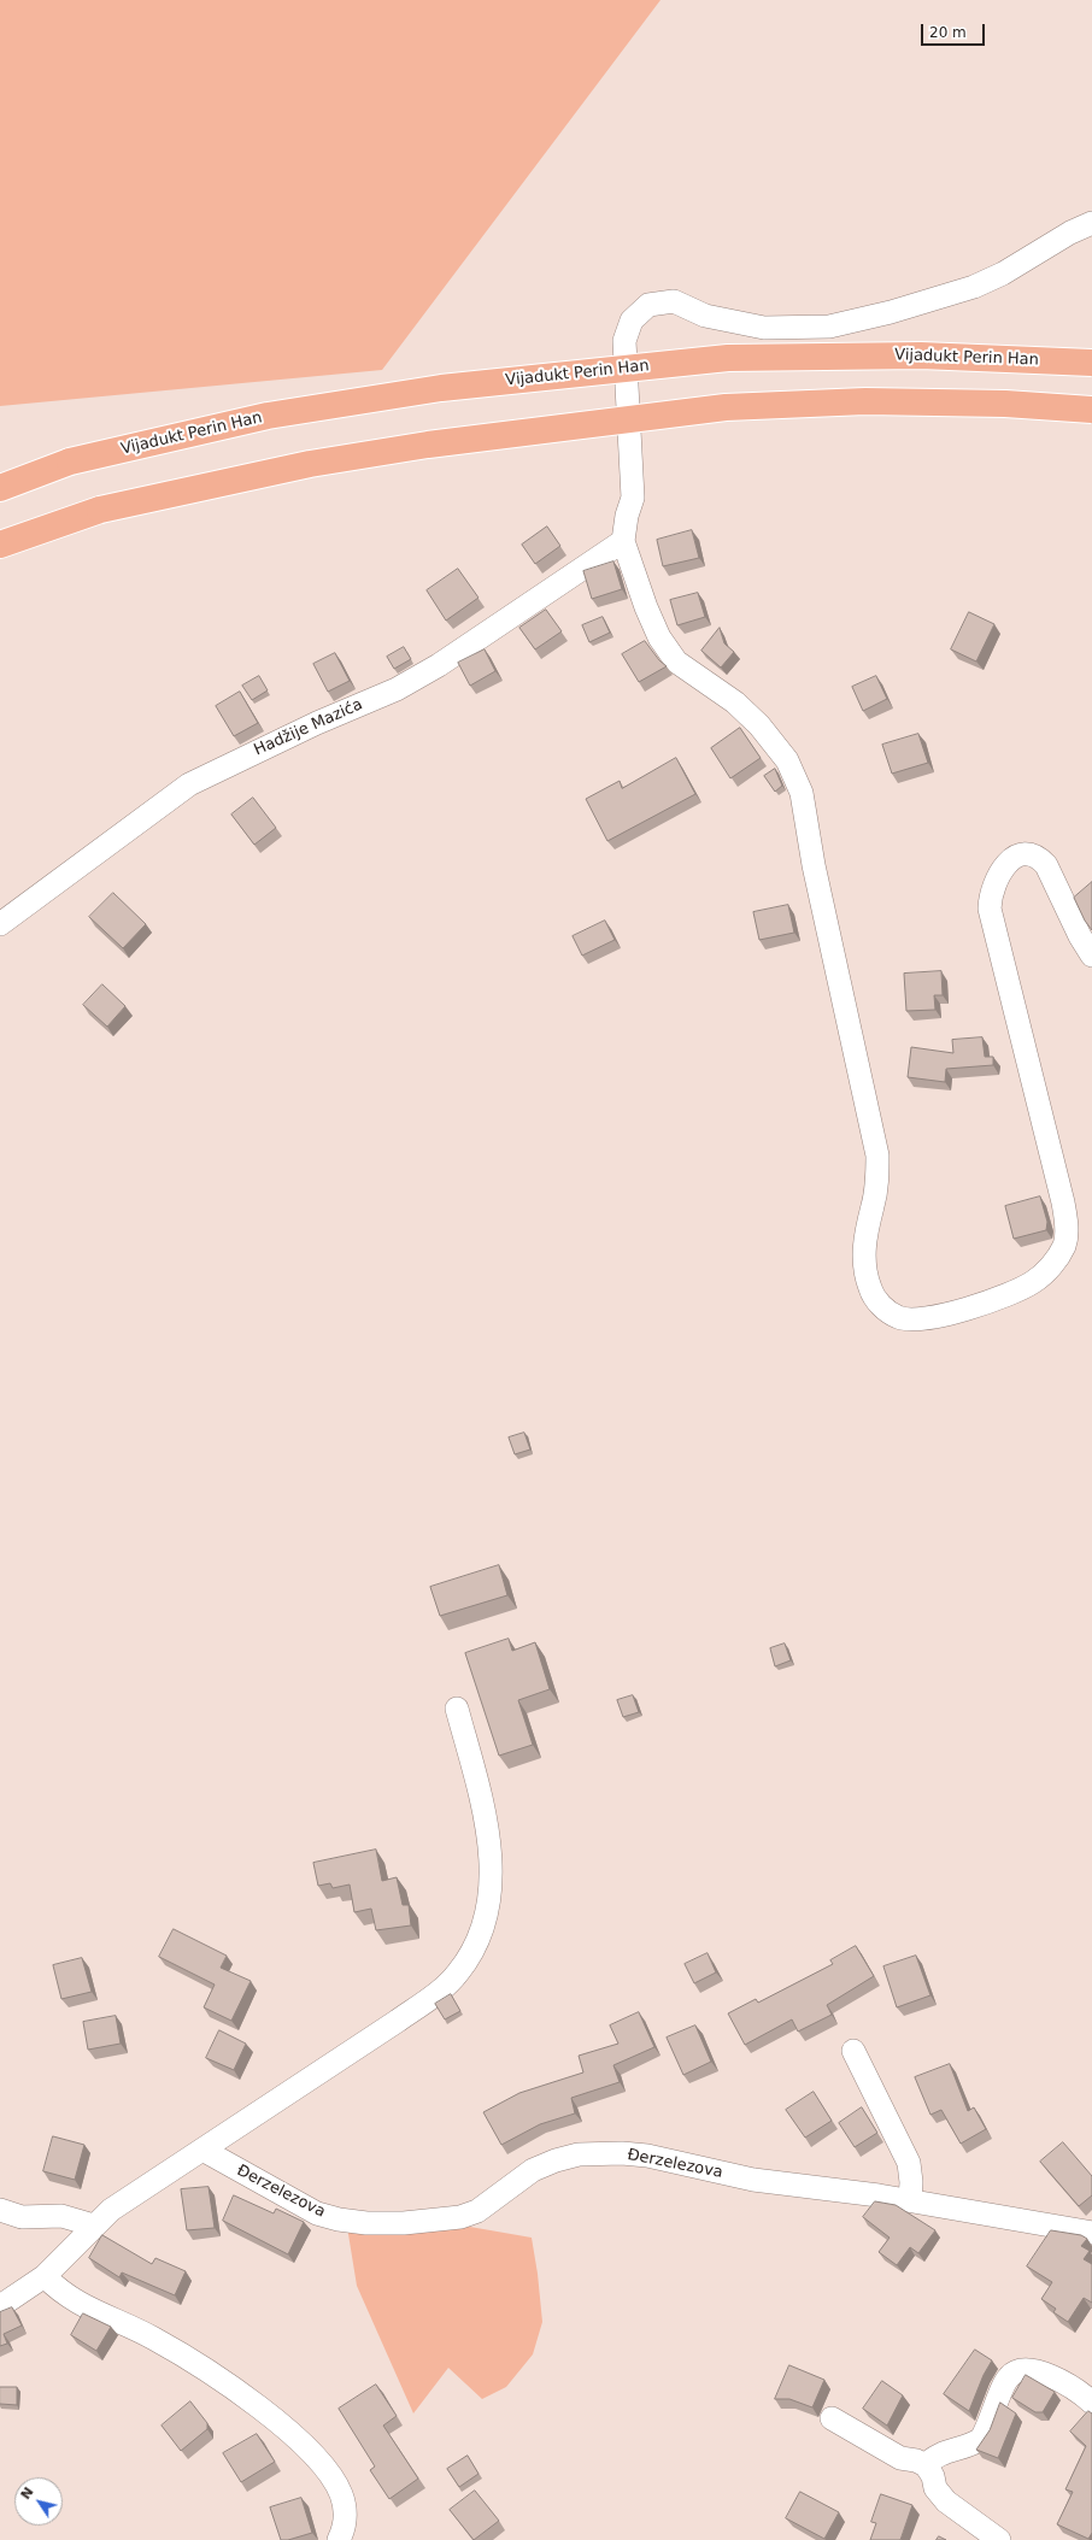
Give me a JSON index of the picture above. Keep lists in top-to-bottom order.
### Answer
{
  "streets": {
    "highway": ["Vijadukt Perin Han"],
    "street": ["Hadžije Mazića", "Đerzelezova"]
  },
  "scale_bar": "20 m",
  "north": "top left"
}
